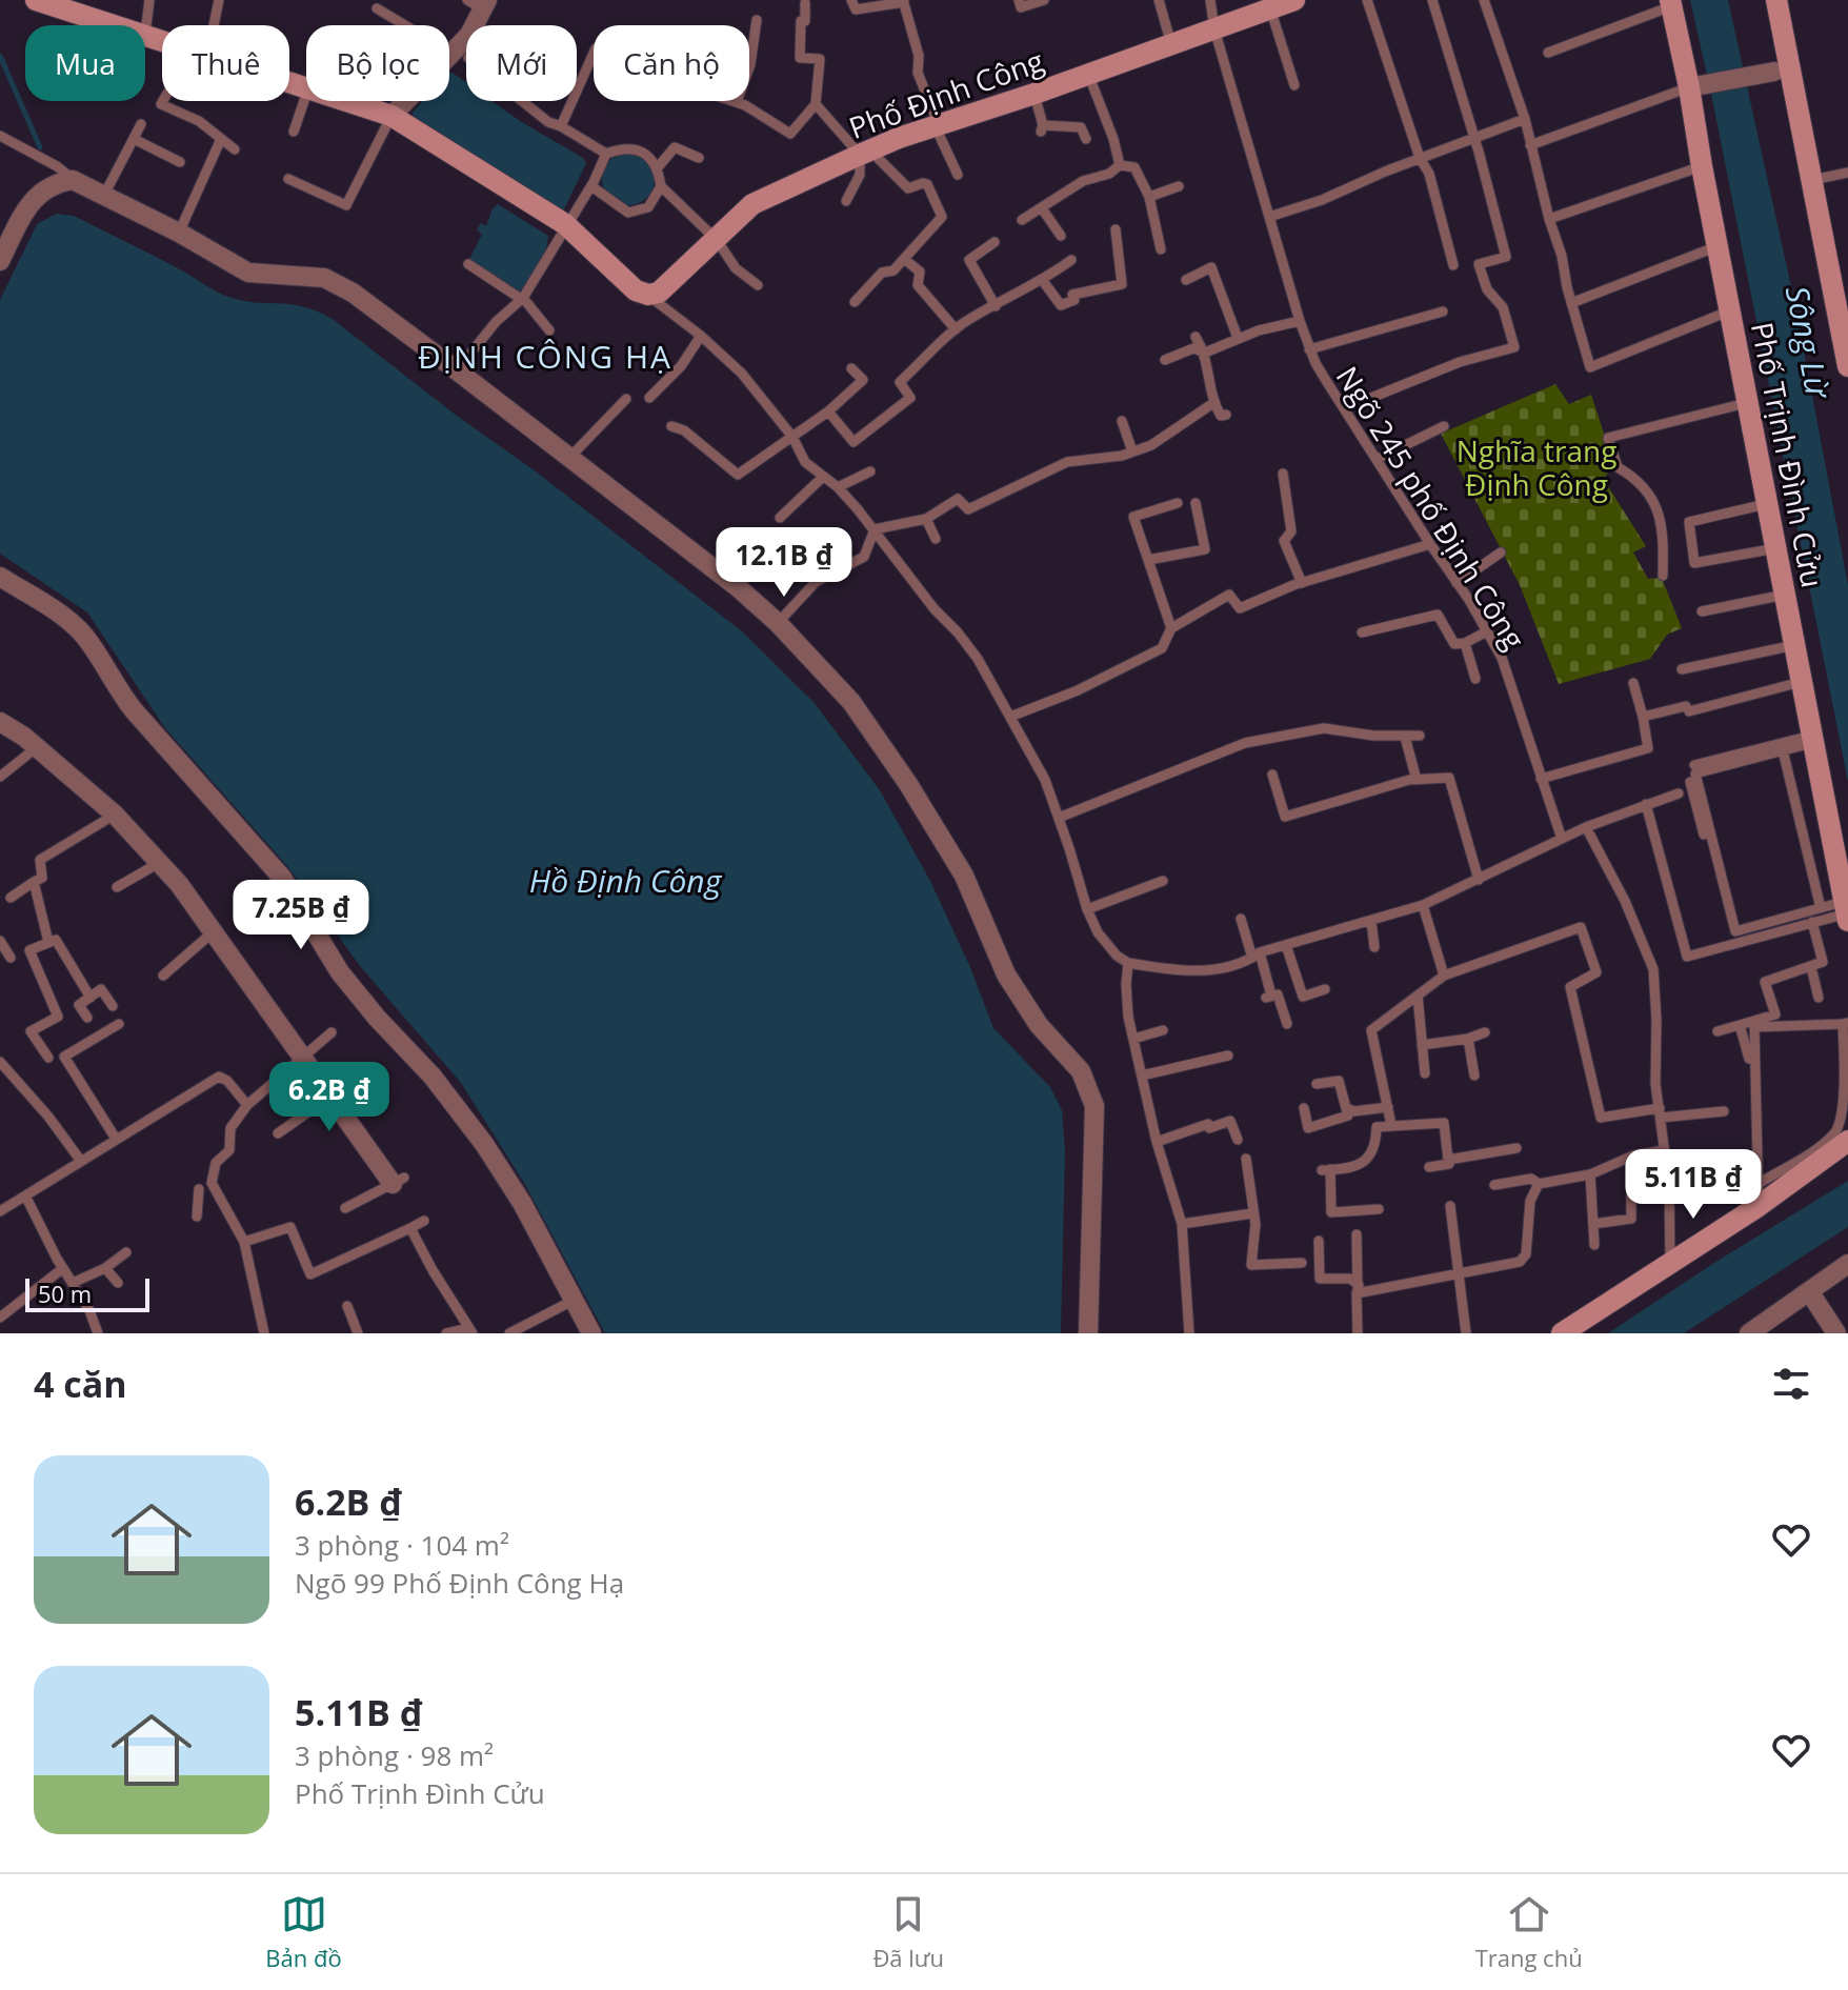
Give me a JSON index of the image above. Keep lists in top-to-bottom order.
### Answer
{
  "streets": {
    "main road": ["Phố Định Công", "Phố Trịnh Đình Cửu"],
    "lane": ["Ngõ 245 phố Định Công"]
  },
  "crossings": [
    ["Phố Định Công", "Ngõ 245 phố Định Công"]
  ],
  "districts": ["ĐỊNH CÔNG HẠ"],
  "water": ["Sông Lừ", "Hồ Định Công"],
  "parks": ["Nghĩa trang Định Công"],
  "scale_bar": "50 m",
  "page": {
    "chip": [
      "Mua",
      "Thuê",
      "Bộ lọc",
      "Mới",
      "Căn hộ"
    ],
    "price": [
      "12.1B ₫",
      "7.25B ₫",
      "6.2B ₫",
      "5.11B ₫"
    ],
    "scale": "50 m",
    "heading": "4 căn",
    "list": [
      {
        "name": "6.2B ₫",
        "note": "3 phòng · 104 m² · Ngõ 99 Phố Định Công Hạ"
      },
      {
        "name": "5.11B ₫",
        "note": "3 phòng · 98 m² · Phố Trịnh Đình Cửu"
      }
    ],
    "tabs": ["Bản đồ", "Đã lưu", "Trang chủ"]
  }
}
